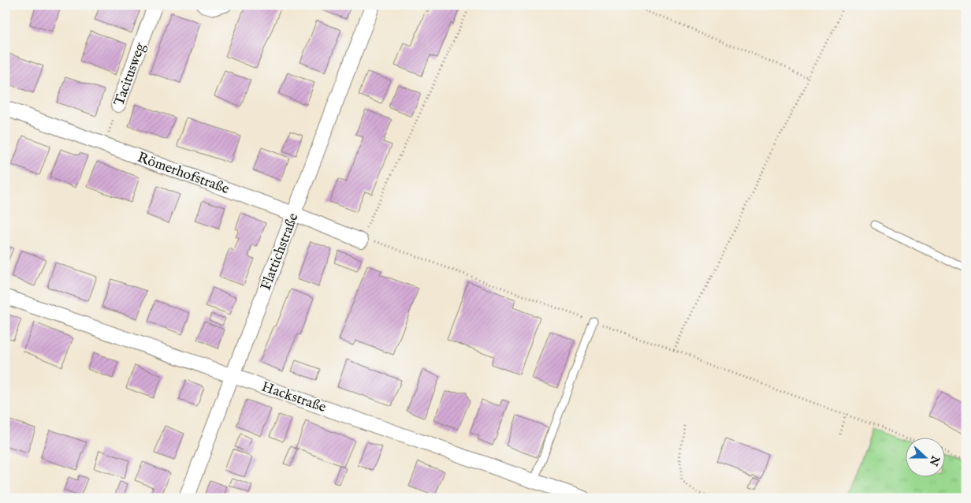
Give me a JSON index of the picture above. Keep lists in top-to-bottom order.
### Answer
{
  "streets": {
    "street": [
      "Tacitusweg",
      "Römerhofstraße",
      "Flattichstraße",
      "Hackstraße"
    ]
  },
  "crossings": [
    ["Tacitusweg", "Römerhofstraße"],
    ["Römerhofstraße", "Flattichstraße"],
    ["Flattichstraße", "Hackstraße"]
  ],
  "north": "right"
}
